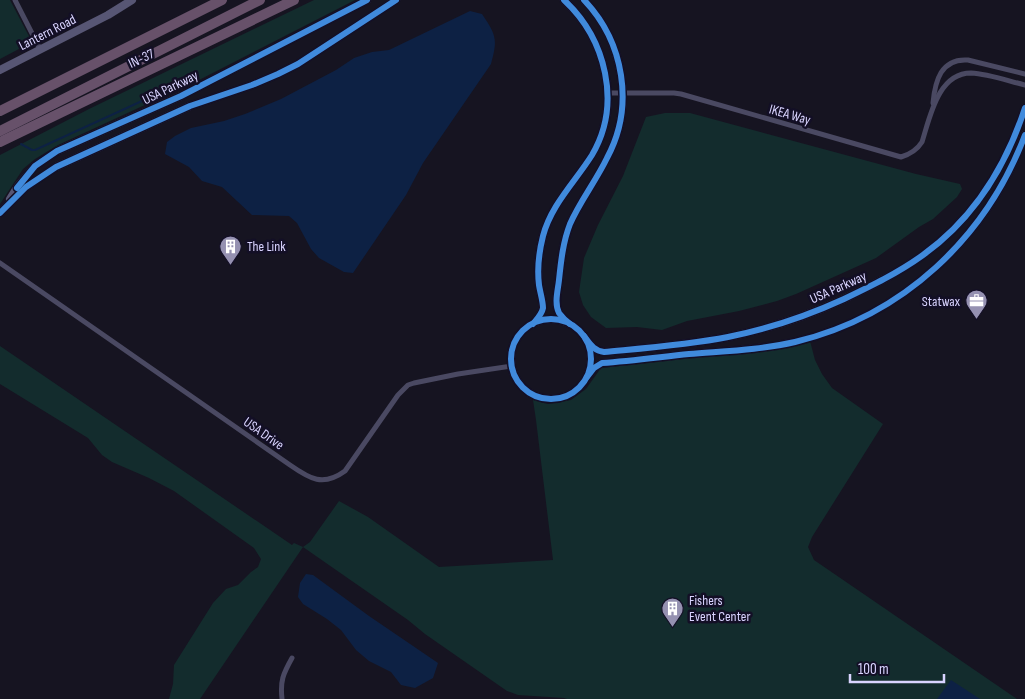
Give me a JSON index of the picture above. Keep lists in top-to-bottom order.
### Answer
{
  "streets": {
    "highway": ["IN-37"],
    "street": [
      "Lantern Road",
      "USA Parkway",
      "IKEA Way",
      "USA Drive"
    ]
  },
  "crossings": [
    ["USA Parkway", "IKEA Way"],
    ["USA Parkway", "USA Drive"]
  ],
  "places": {
    "building": ["The Link", "Fishers Event Center"],
    "office": ["Statwax"]
  },
  "scale_bar": "100 m"
}
